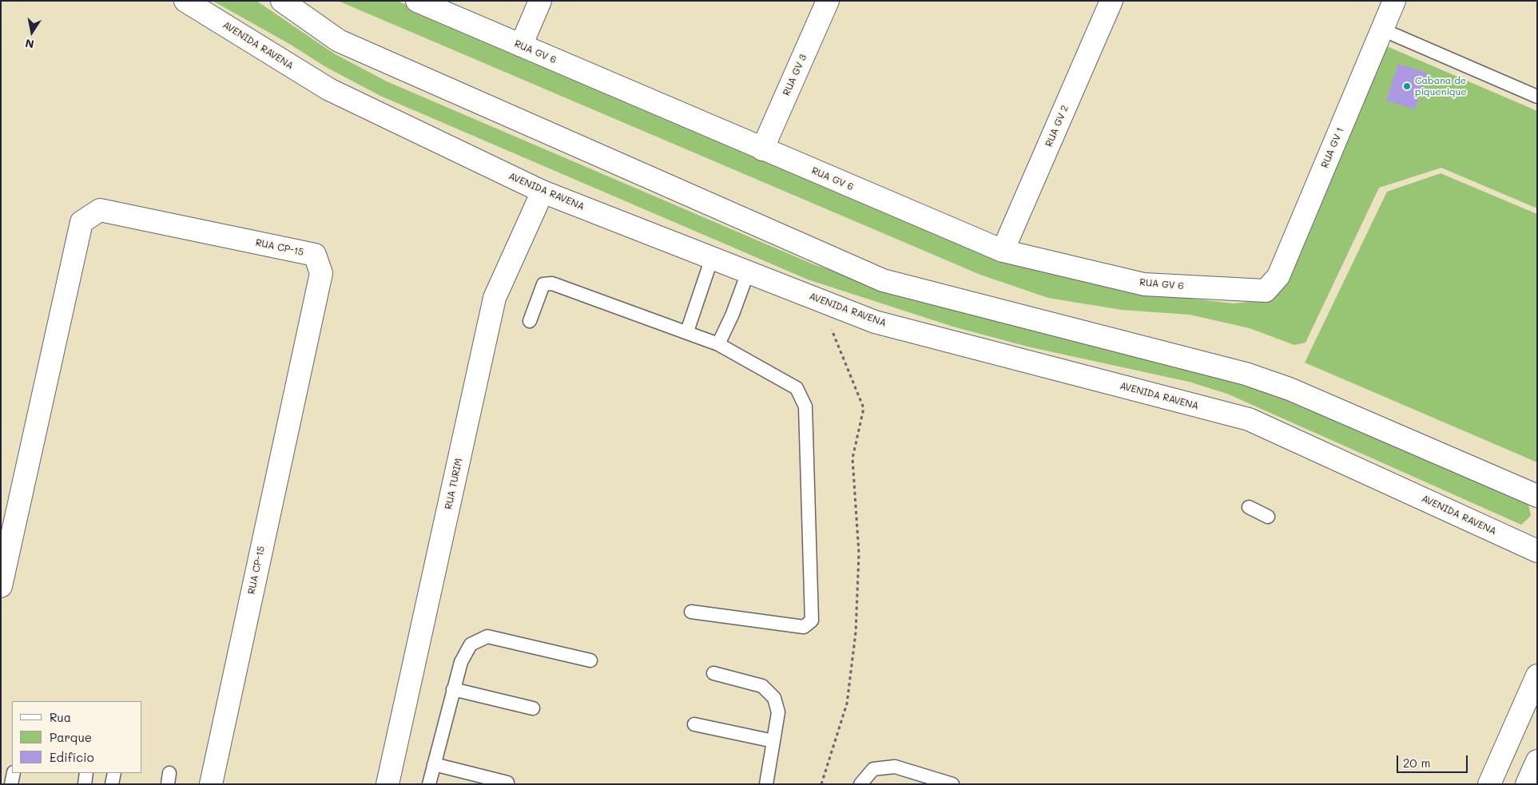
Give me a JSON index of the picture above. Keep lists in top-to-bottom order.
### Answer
{
  "streets": {
    "street": [
      "AVENIDA RAVENA",
      "RUA GV 6",
      "RUA GV 3",
      "RUA GV 2",
      "RUA GV 1",
      "RUA CP-15",
      "RUA TURIM"
    ]
  },
  "crossings": [
    ["AVENIDA RAVENA", "RUA TURIM"],
    ["RUA GV 6", "RUA GV 3"],
    ["RUA GV 6", "RUA GV 2"],
    ["RUA GV 6", "RUA GV 1"]
  ],
  "places": ["Cabana de piquenique"],
  "legend": ["Rua", "Parque", "Edifício"],
  "scale_bar": "20 m",
  "north": "bottom"
}
